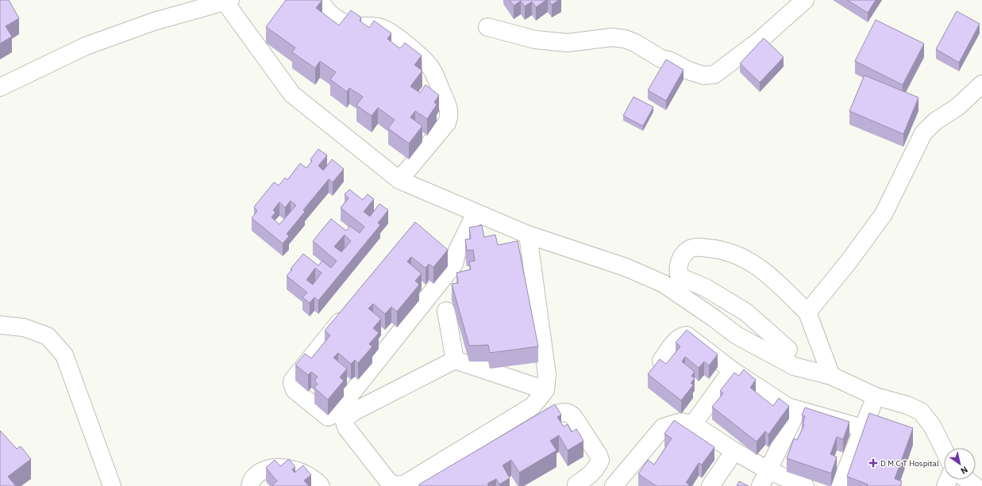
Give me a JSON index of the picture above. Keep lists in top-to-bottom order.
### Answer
{
  "places": {
    "health": ["D M C T Hospital"]
  },
  "north": "bottom right"
}
